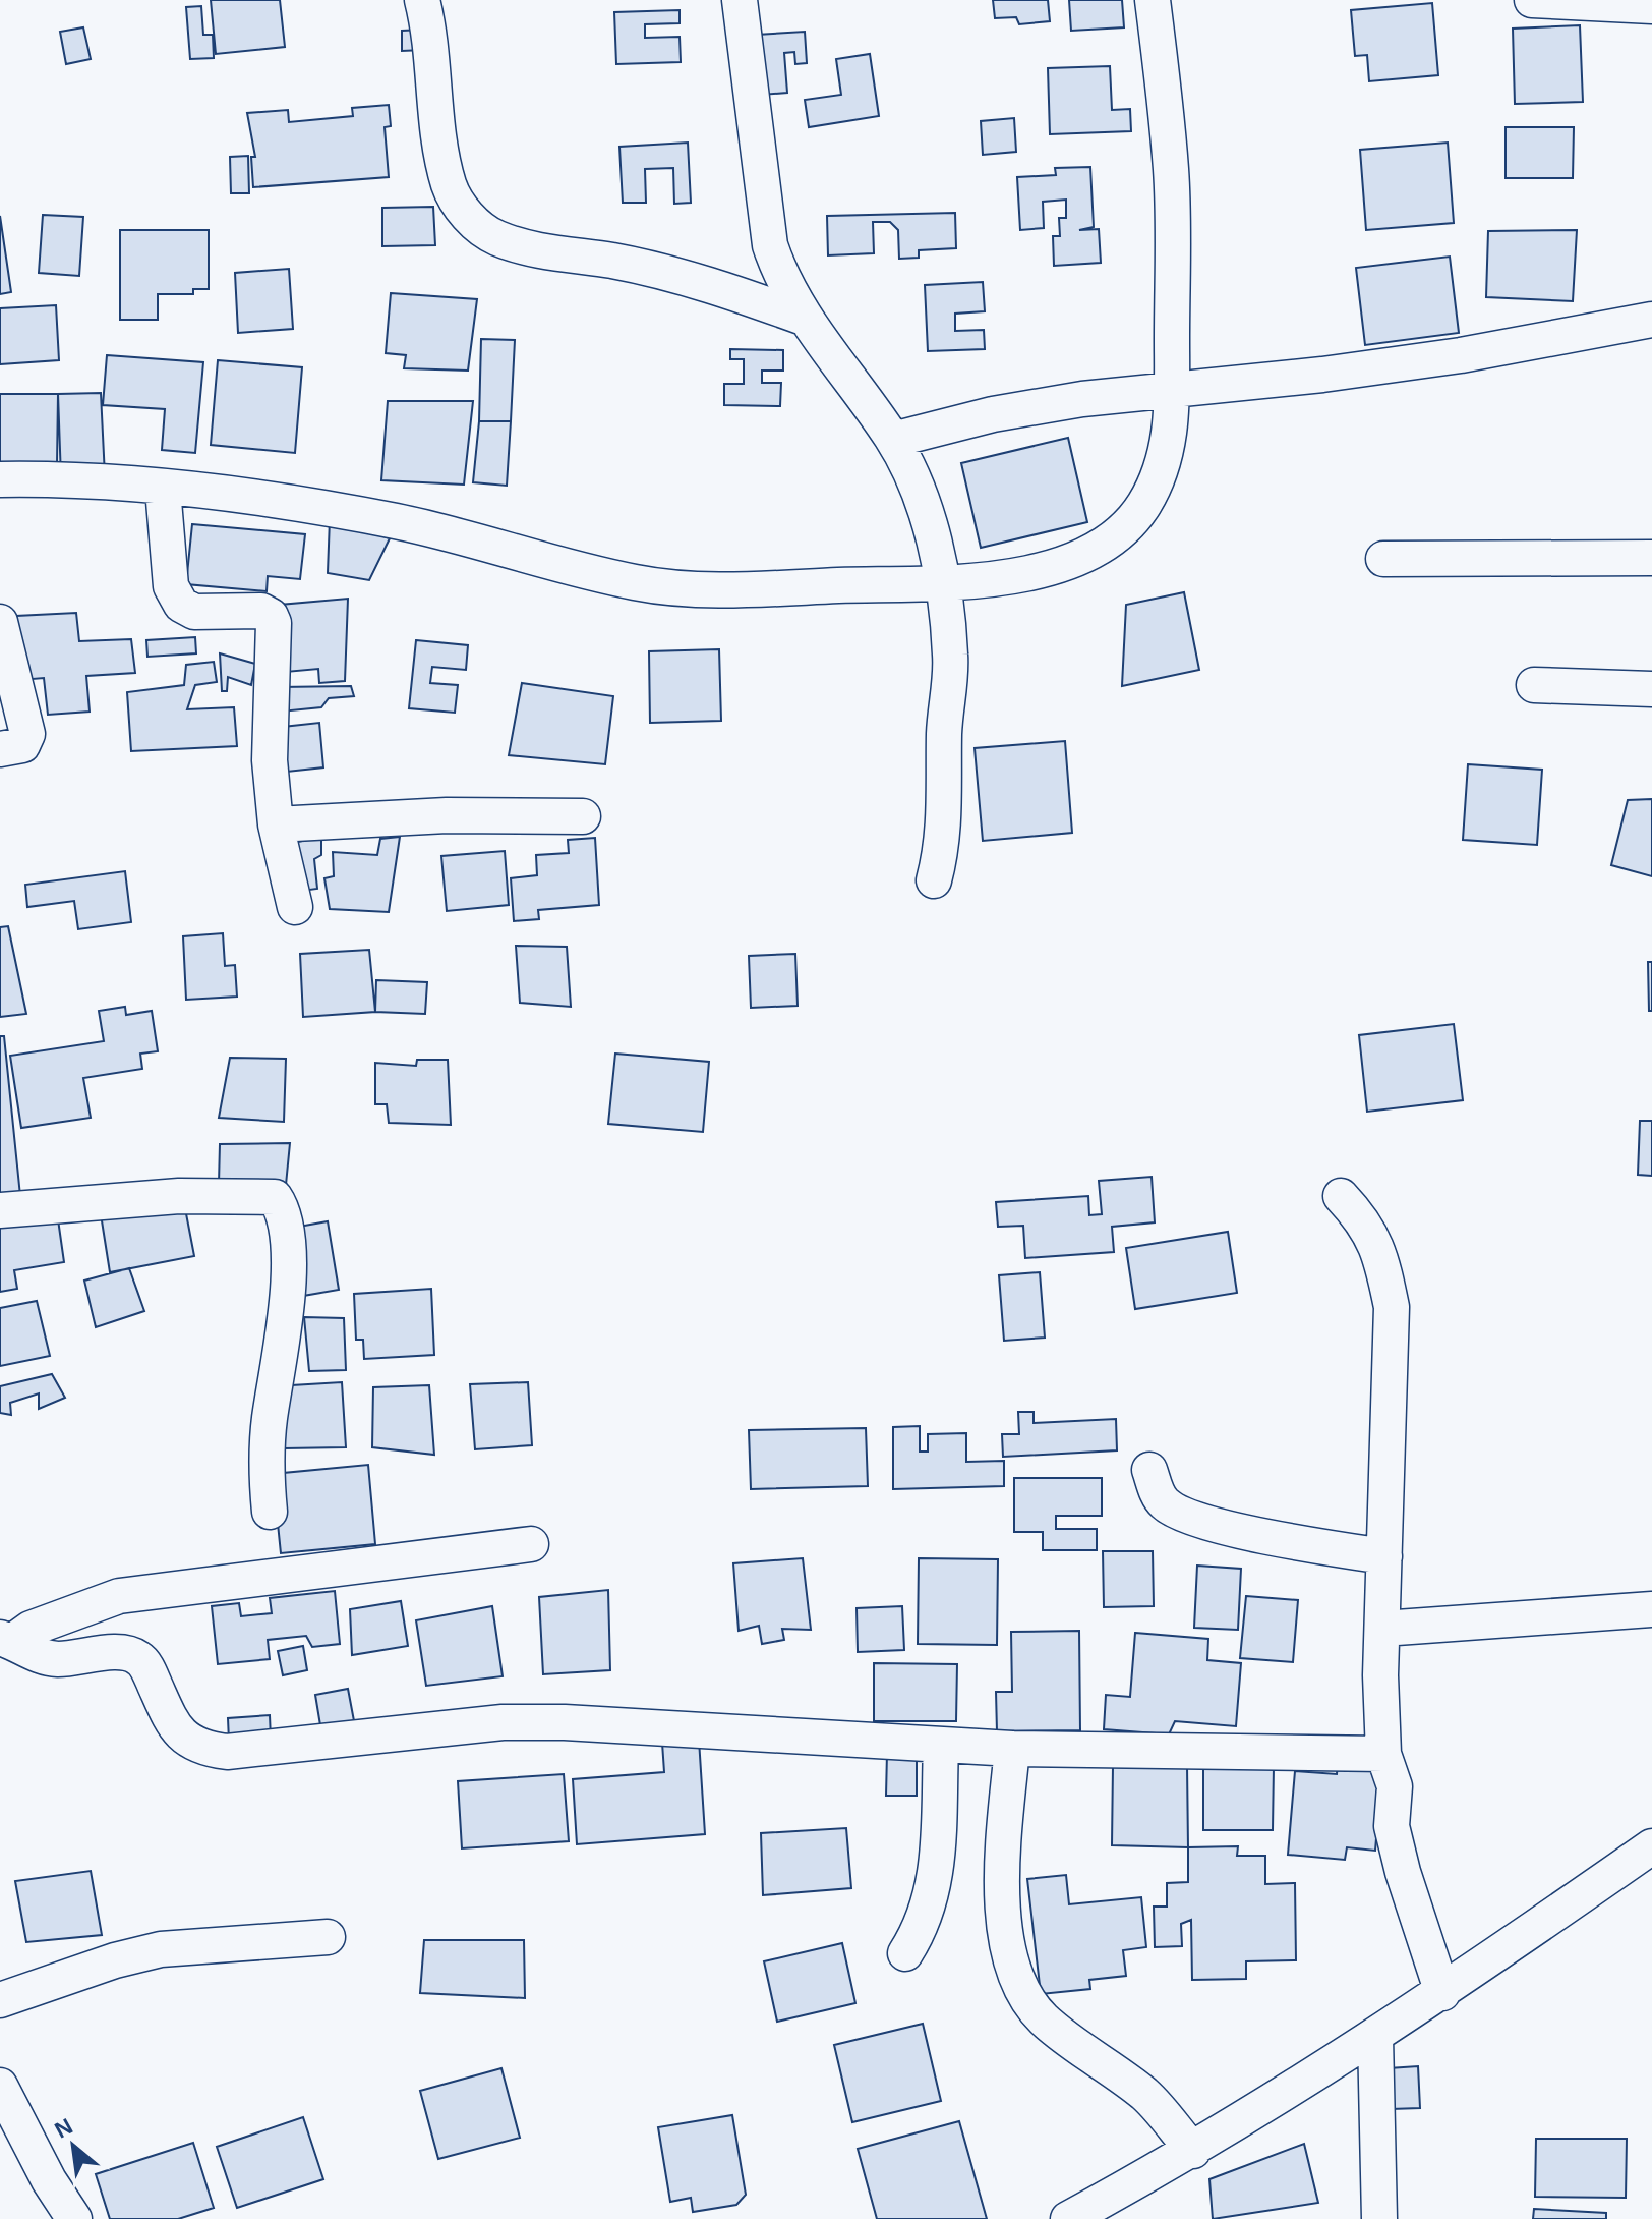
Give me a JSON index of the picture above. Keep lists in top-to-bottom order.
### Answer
{
  "north": "top left"
}
